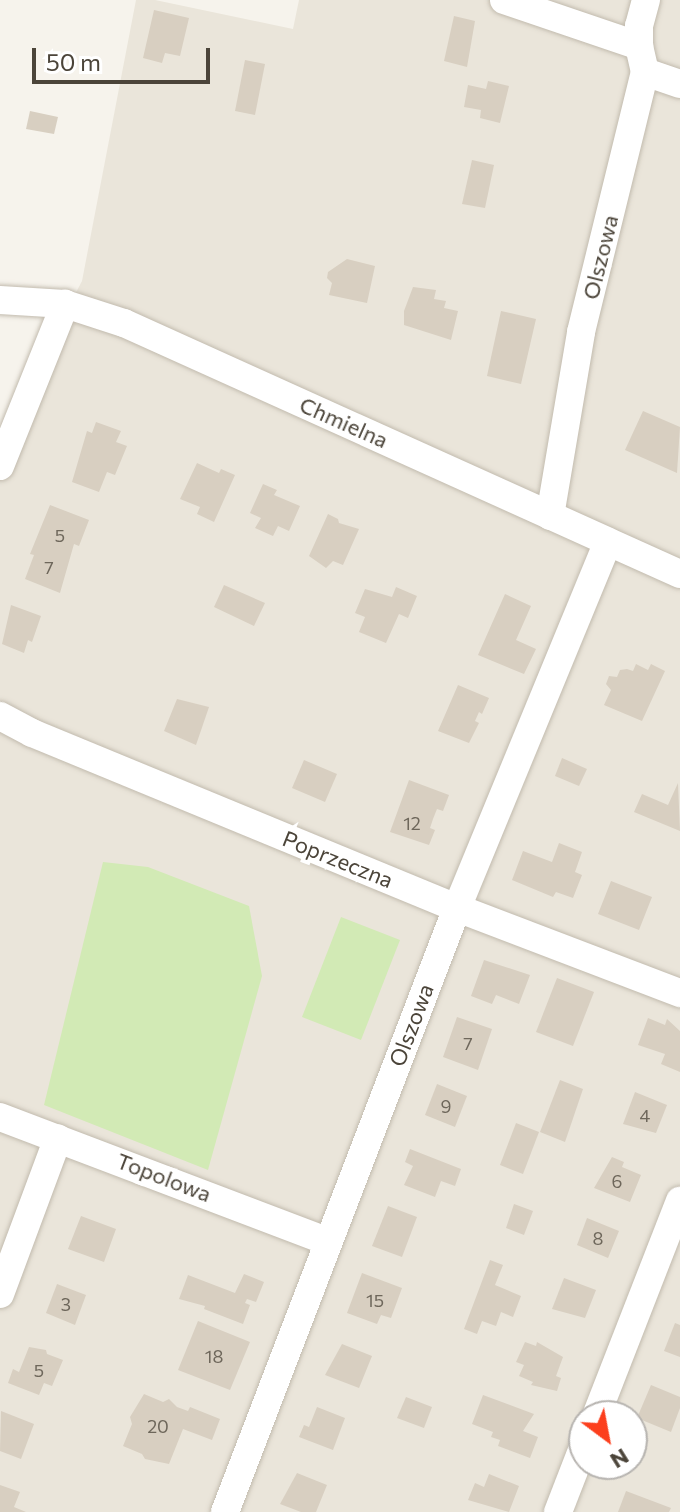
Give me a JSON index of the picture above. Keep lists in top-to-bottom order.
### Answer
{
  "streets": {
    "street": [
      "Olszowa",
      "Chmielna",
      "Poprzeczna",
      "Topolowa"
    ]
  },
  "crossings": [
    ["Olszowa", "Chmielna"],
    ["Olszowa", "Poprzeczna"],
    ["Olszowa", "Topolowa"]
  ],
  "house_numbers": [
    "5",
    "7",
    "12",
    "7",
    "9",
    "4",
    "6",
    "8",
    "15",
    "3",
    "18",
    "5",
    "20"
  ],
  "scale_bar": "50 m",
  "north": "bottom right"
}
